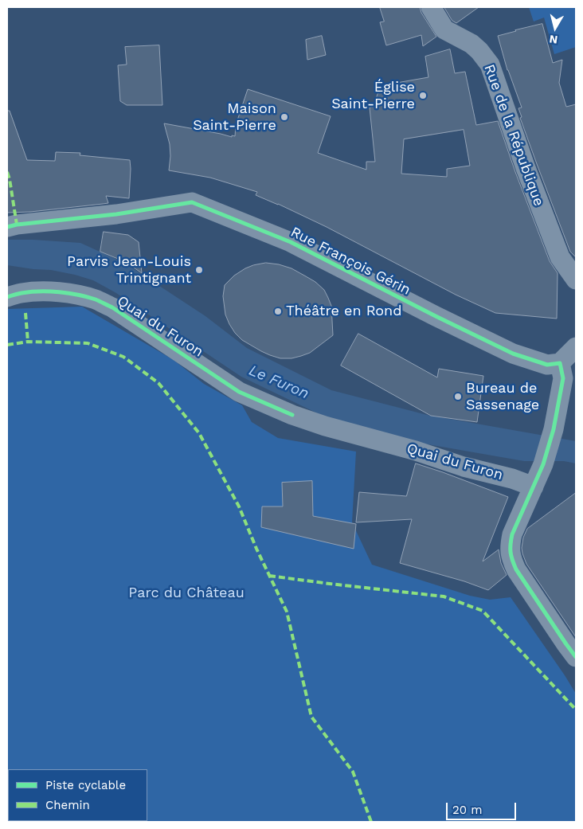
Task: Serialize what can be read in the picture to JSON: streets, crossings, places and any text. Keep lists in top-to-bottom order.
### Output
{
  "streets": {
    "street": ["Rue de la République", "Rue François Gérin", "Quai du Furon"]
  },
  "water": ["Le Furon"],
  "parks": ["Parc du Château"],
  "places": [
    "Église Saint-Pierre",
    "Maison Saint-Pierre",
    "Parvis Jean-Louis Trintignant",
    "Théâtre en Rond",
    "Bureau de Sassenage"
  ],
  "legend": ["Piste cyclable", "Chemin"],
  "scale_bar": "20 m",
  "north": "bottom"
}
